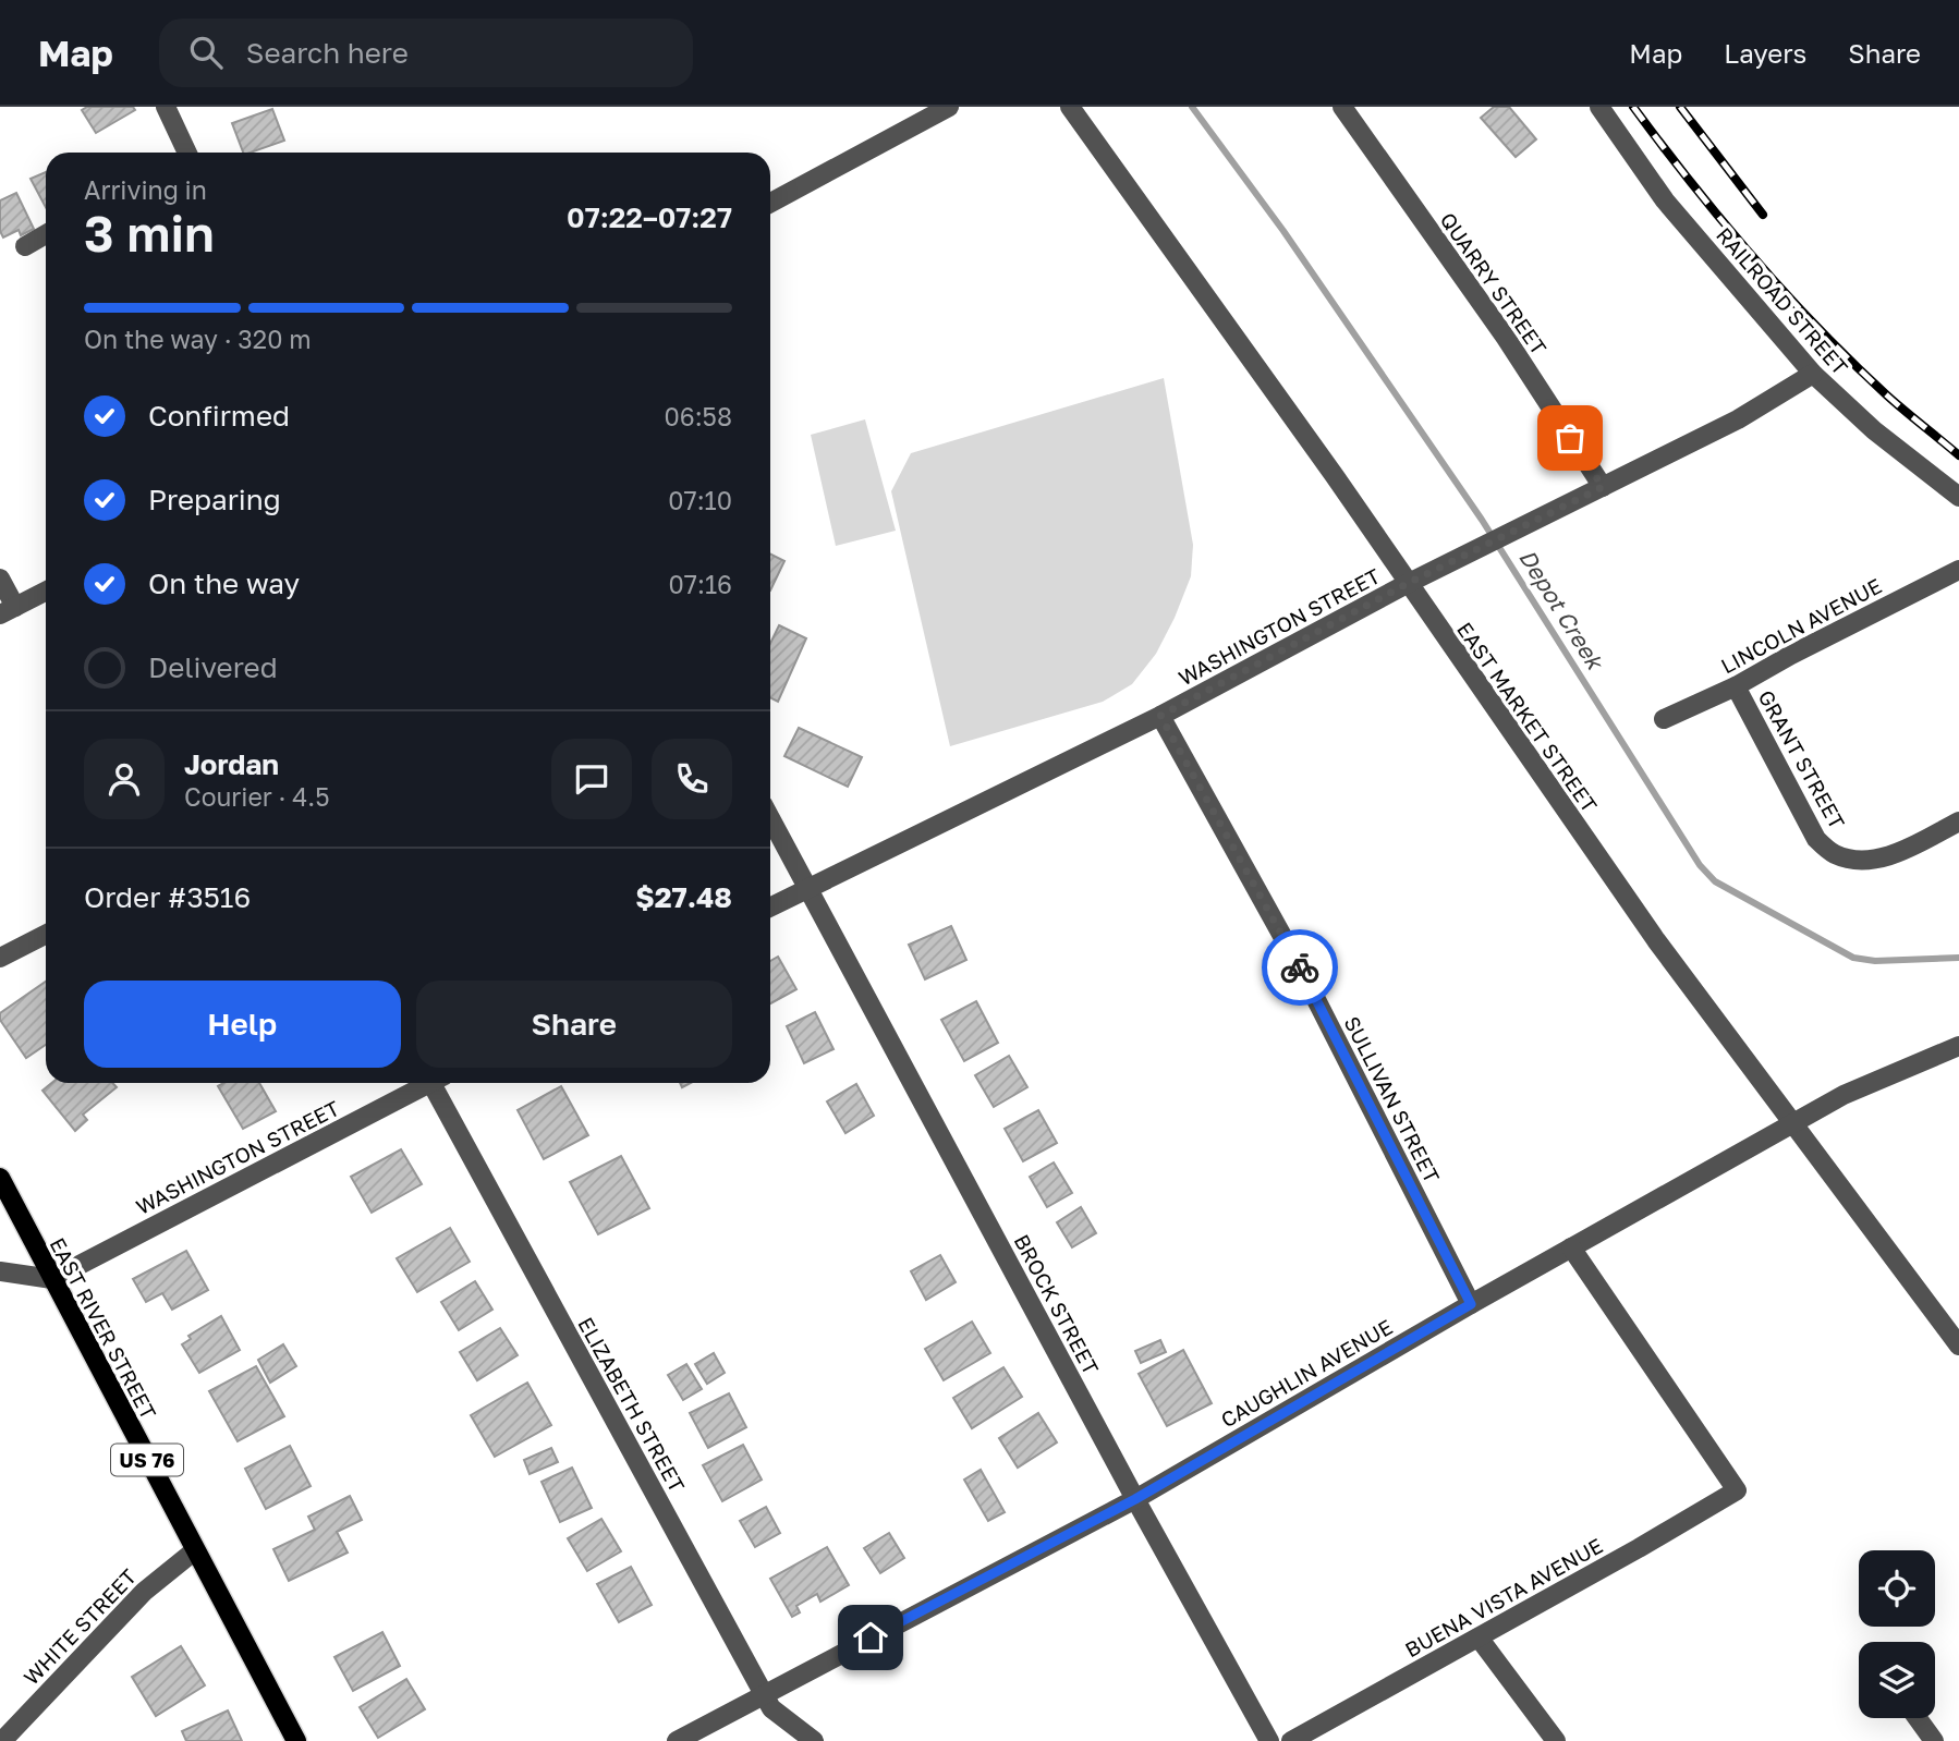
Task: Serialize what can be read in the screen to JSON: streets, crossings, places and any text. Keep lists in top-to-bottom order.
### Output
{
  "streets": {
    "main road": ["EAST RIVER STREET", "US 76"],
    "street": [
      "QUARRY STREET",
      "RAILROAD STREET",
      "LINCOLN AVENUE",
      "WASHINGTON STREET",
      "EAST MARKET STREET",
      "GRANT STREET",
      "SULLIVAN STREET",
      "BROCK STREET",
      "CAUGHLIN AVENUE",
      "ELIZABETH STREET",
      "BUENA VISTA AVENUE",
      "WHITE STREET"
    ]
  },
  "crossings": [
    ["QUARRY STREET", "WASHINGTON STREET"],
    ["RAILROAD STREET", "WASHINGTON STREET"],
    ["LINCOLN AVENUE", "GRANT STREET"],
    ["WASHINGTON STREET", "EAST MARKET STREET"],
    ["WASHINGTON STREET", "SULLIVAN STREET"],
    ["WASHINGTON STREET", "BROCK STREET"],
    ["WASHINGTON STREET", "EAST RIVER STREET"],
    ["EAST MARKET STREET", "CAUGHLIN AVENUE"],
    ["SULLIVAN STREET", "CAUGHLIN AVENUE"],
    ["BROCK STREET", "CAUGHLIN AVENUE"],
    ["EAST RIVER STREET", "WHITE STREET"],
    ["CAUGHLIN AVENUE", "ELIZABETH STREET"],
    ["CAUGHLIN AVENUE", "BUENA VISTA AVENUE"]
  ],
  "water": ["Depot Creek"],
  "page": {
    "header": "Map",
    "search": "Search here",
    "nav": ["Map", "Layers", "Share"],
    "heading": ["3 min", "Arriving in", "07:22–07:27"],
    "panel": [
      "Jordan",
      "Courier · 4.5",
      "Order #3516",
      "$27.48"
    ],
    "bar": "On the way · 320 m",
    "list": [
      ["Confirmed", "06:58"],
      ["Preparing", "07:10"],
      ["On the way", "07:16"],
      "Delivered"
    ],
    "buttons": ["Help", "Share"]
  }
}
